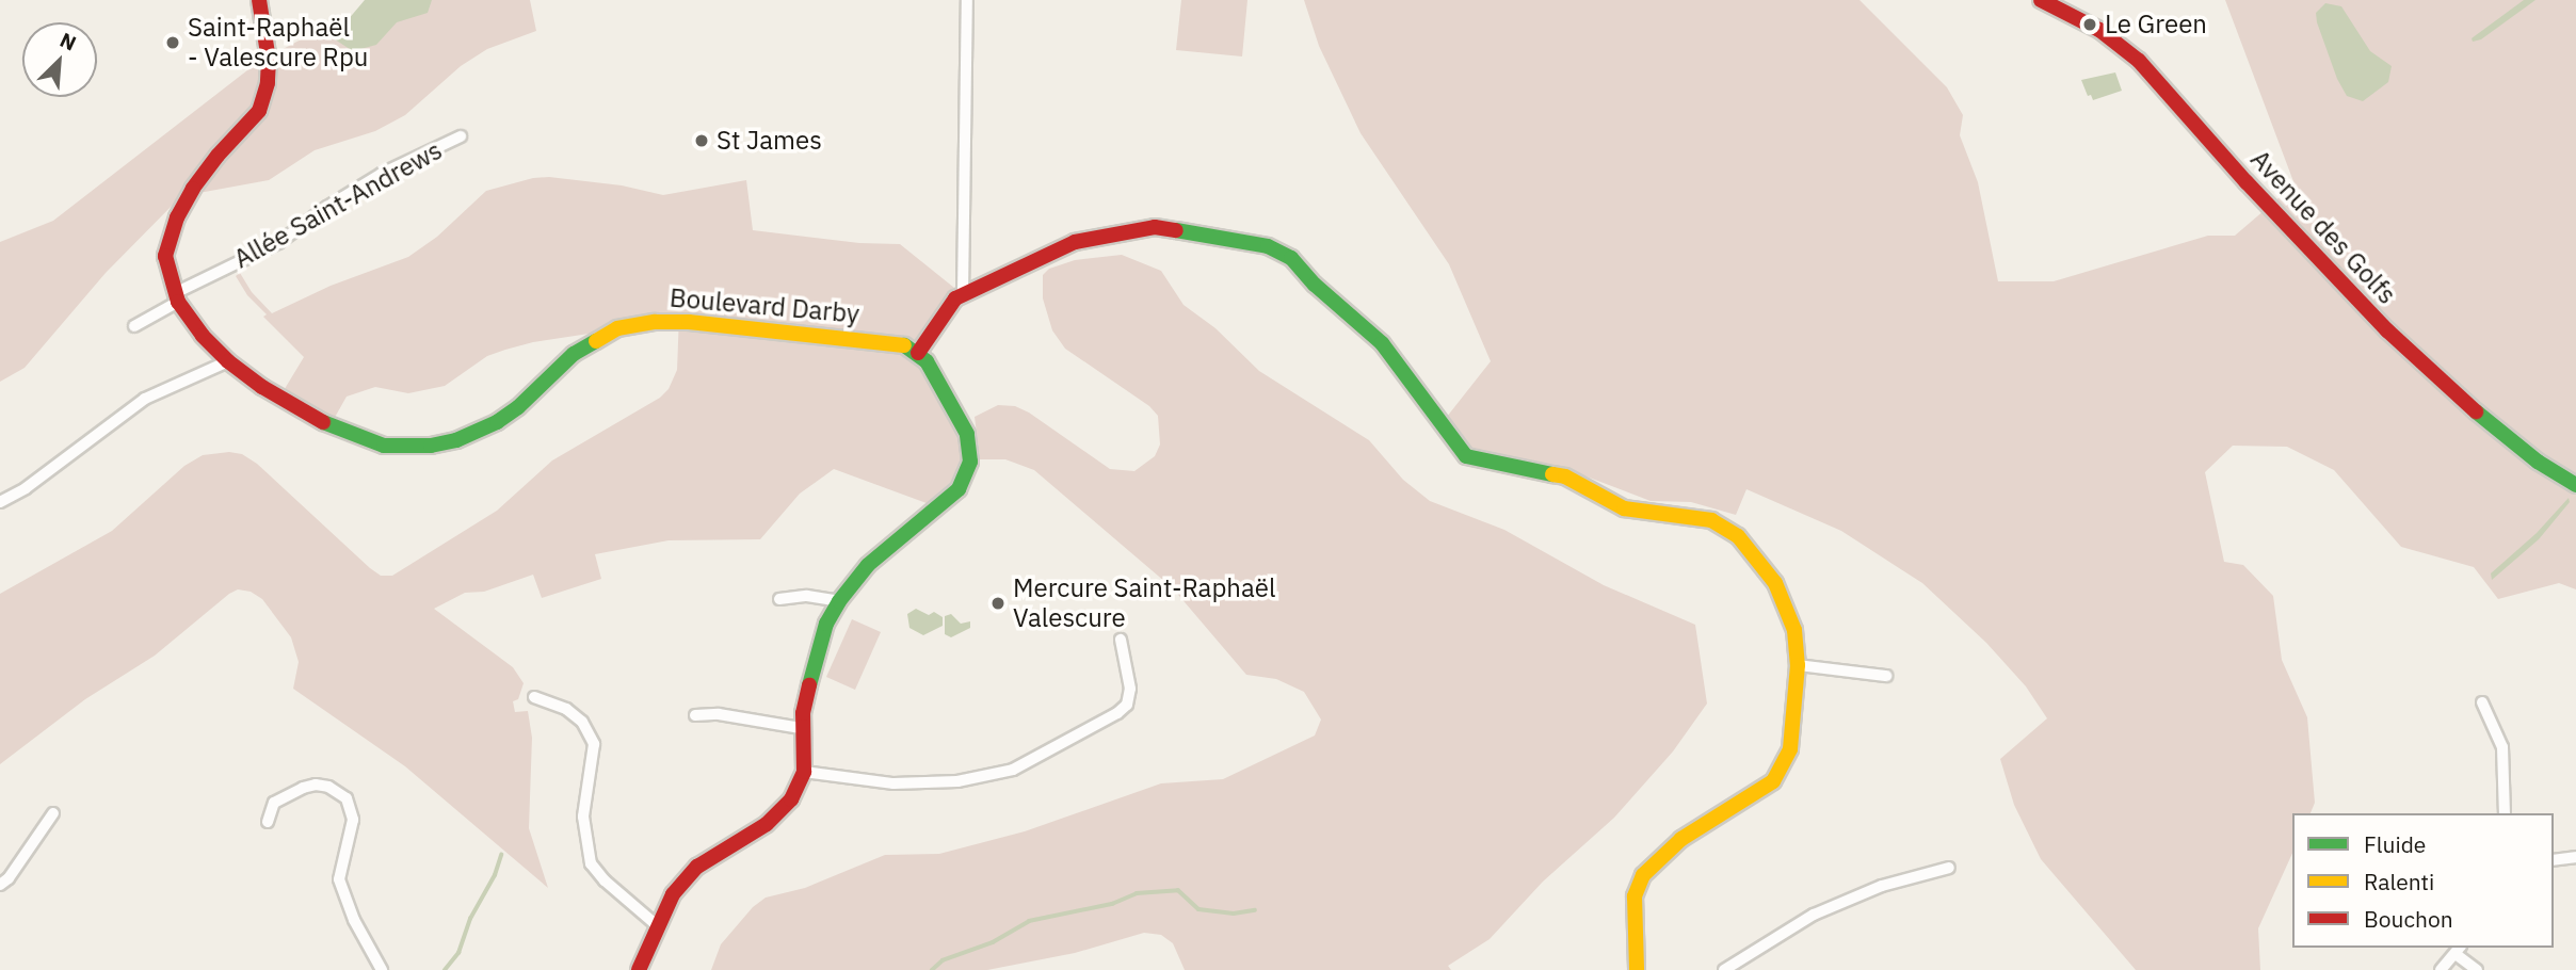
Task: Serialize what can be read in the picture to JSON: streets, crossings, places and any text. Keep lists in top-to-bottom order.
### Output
{
  "streets": {
    "street": ["Allée Saint-Andrews", "Avenue des Golfs", "Boulevard Darby"]
  },
  "crossings": [
    ["Allée Saint-Andrews", "Boulevard Darby"]
  ],
  "places": [
    "Le Green",
    "Saint-Raphaël - Valescure Rpu",
    "St James",
    "Mercure Saint-Raphaël Valescure"
  ],
  "legend": ["Fluide", "Ralenti", "Bouchon"],
  "north": "top right"
}
